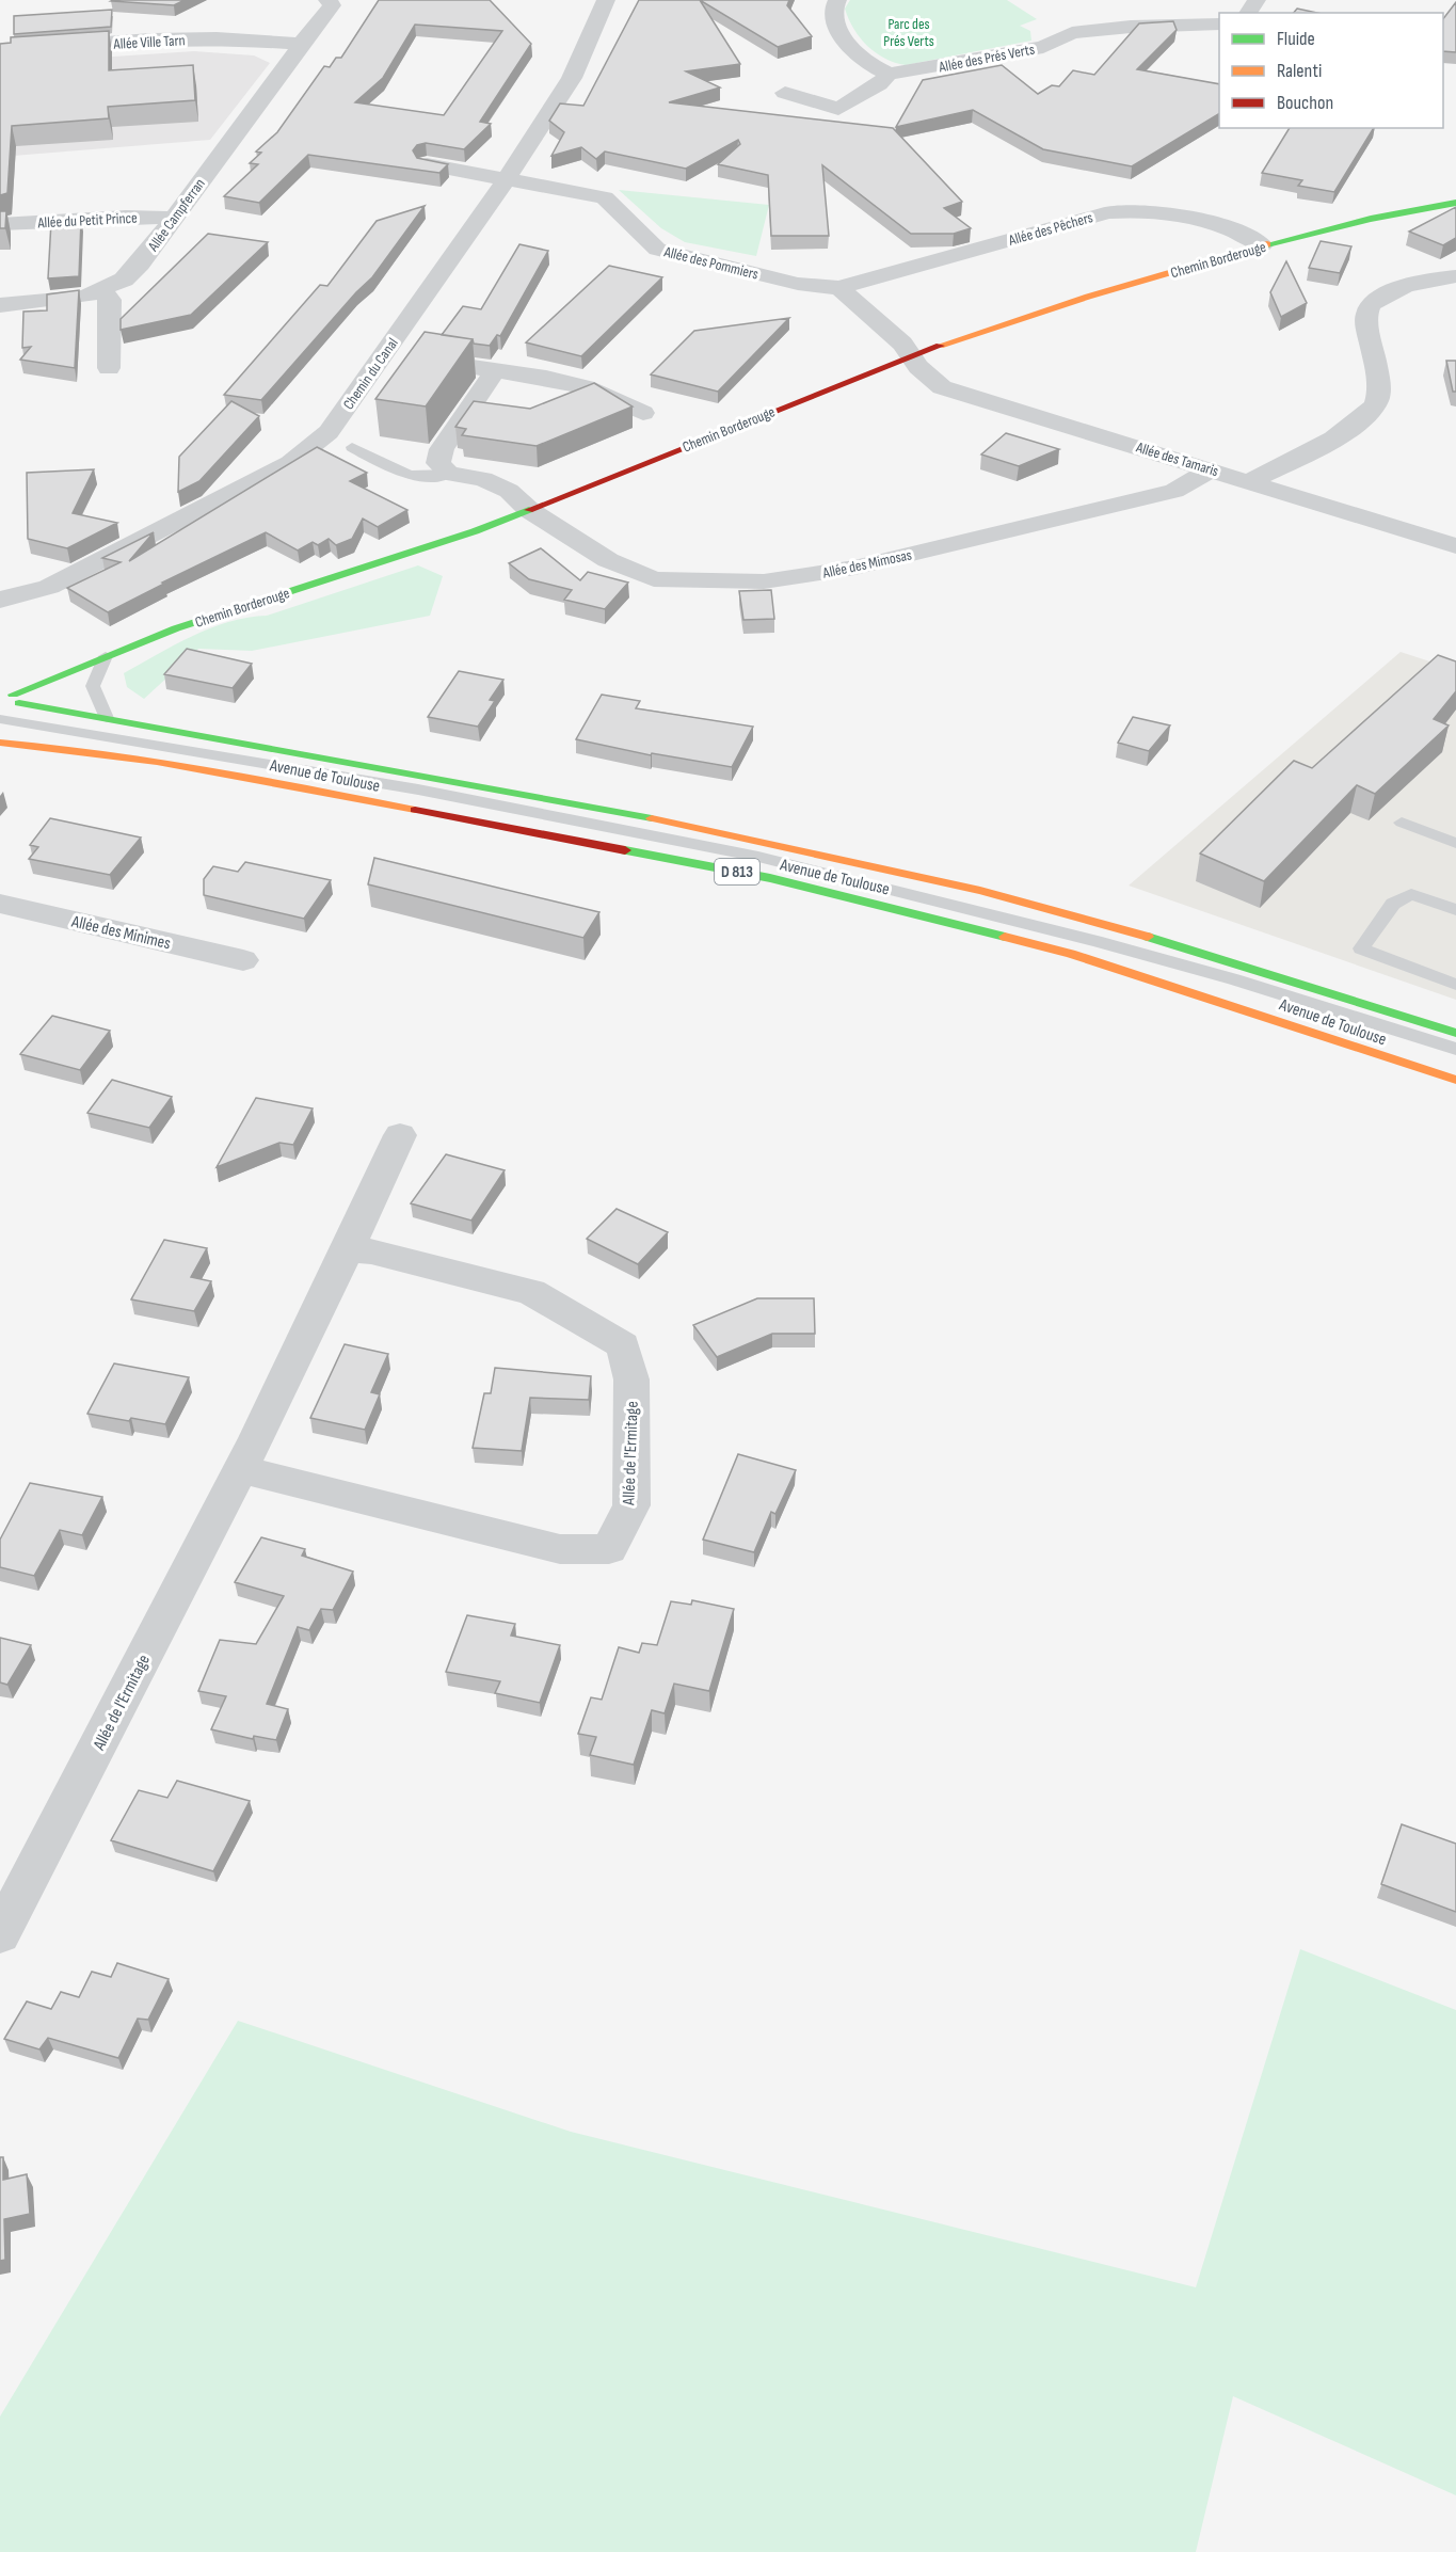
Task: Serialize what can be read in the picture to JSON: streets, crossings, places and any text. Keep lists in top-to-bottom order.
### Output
{
  "streets": {
    "main road": ["Chemin Borderouge", "Avenue de Toulouse", "D 813"],
    "street": [
      "Allée Ville Tarn",
      "Allée des Prés Verts",
      "Allée Campferran",
      "Allée du Petit Prince",
      "Allée des Pêchers",
      "Allée des Pommiers",
      "Chemin du Canal",
      "Allée des Tamaris",
      "Allée des Mimosas",
      "Allée des Minimes",
      "Allée de l'Ermitage"
    ]
  },
  "crossings": [
    ["Allée Ville Tarn", "Allée Campferran"],
    ["Allée Campferran", "Allée du Petit Prince"],
    ["Allée des Pêchers", "Chemin Borderouge"],
    ["Allée des Pêchers", "Allée des Pommiers"],
    ["Chemin Borderouge", "Allée des Tamaris"],
    ["Chemin Borderouge", "Allée des Mimosas"],
    ["Chemin Borderouge", "Avenue de Toulouse"],
    ["Allée des Pommiers", "Chemin du Canal"],
    ["Allée des Tamaris", "Allée des Mimosas"]
  ],
  "parks": ["Parc des Prés Verts"],
  "legend": ["Fluide", "Ralenti", "Bouchon"]
}
